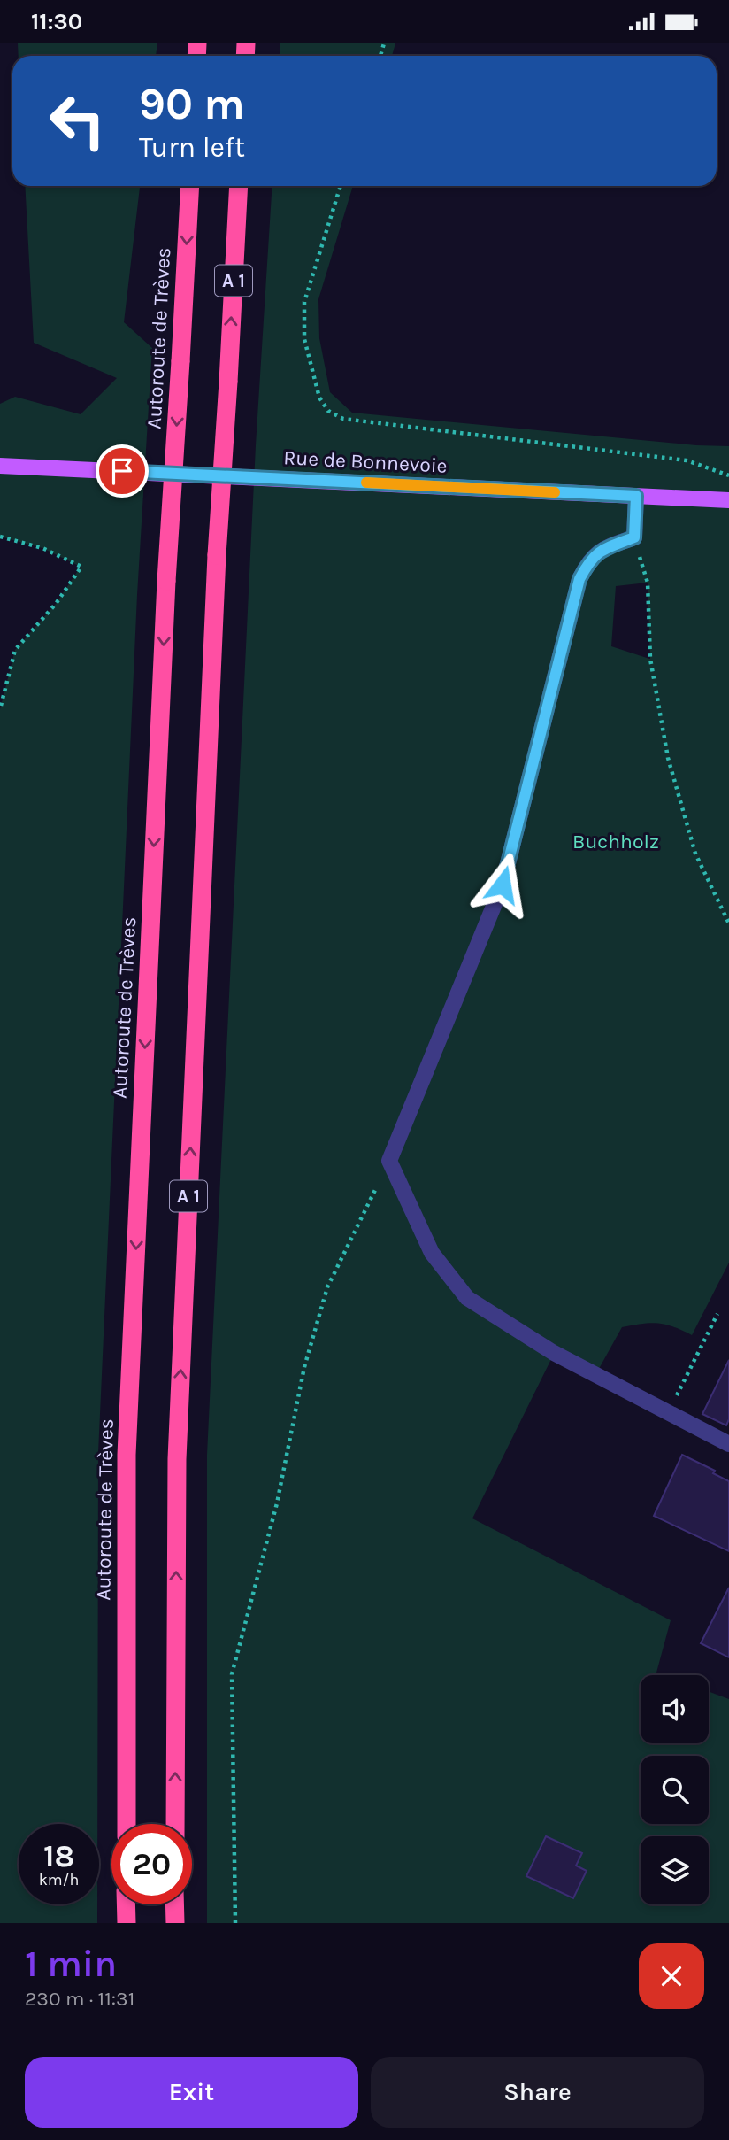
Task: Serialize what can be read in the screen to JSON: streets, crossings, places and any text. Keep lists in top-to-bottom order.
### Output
{
  "streets": {
    "highway": ["A 1", "Autoroute de Trèves"],
    "main road": ["Rue de Bonnevoie"]
  },
  "parks": ["Buchholz"],
  "page": {
    "status": "11:30",
    "turn": ["90 m", "Turn left"],
    "speed": "18 km/h",
    "limit": "20",
    "heading": ["1 min", "230 m · 11:31"],
    "buttons": ["Exit", "Share"]
  }
}
